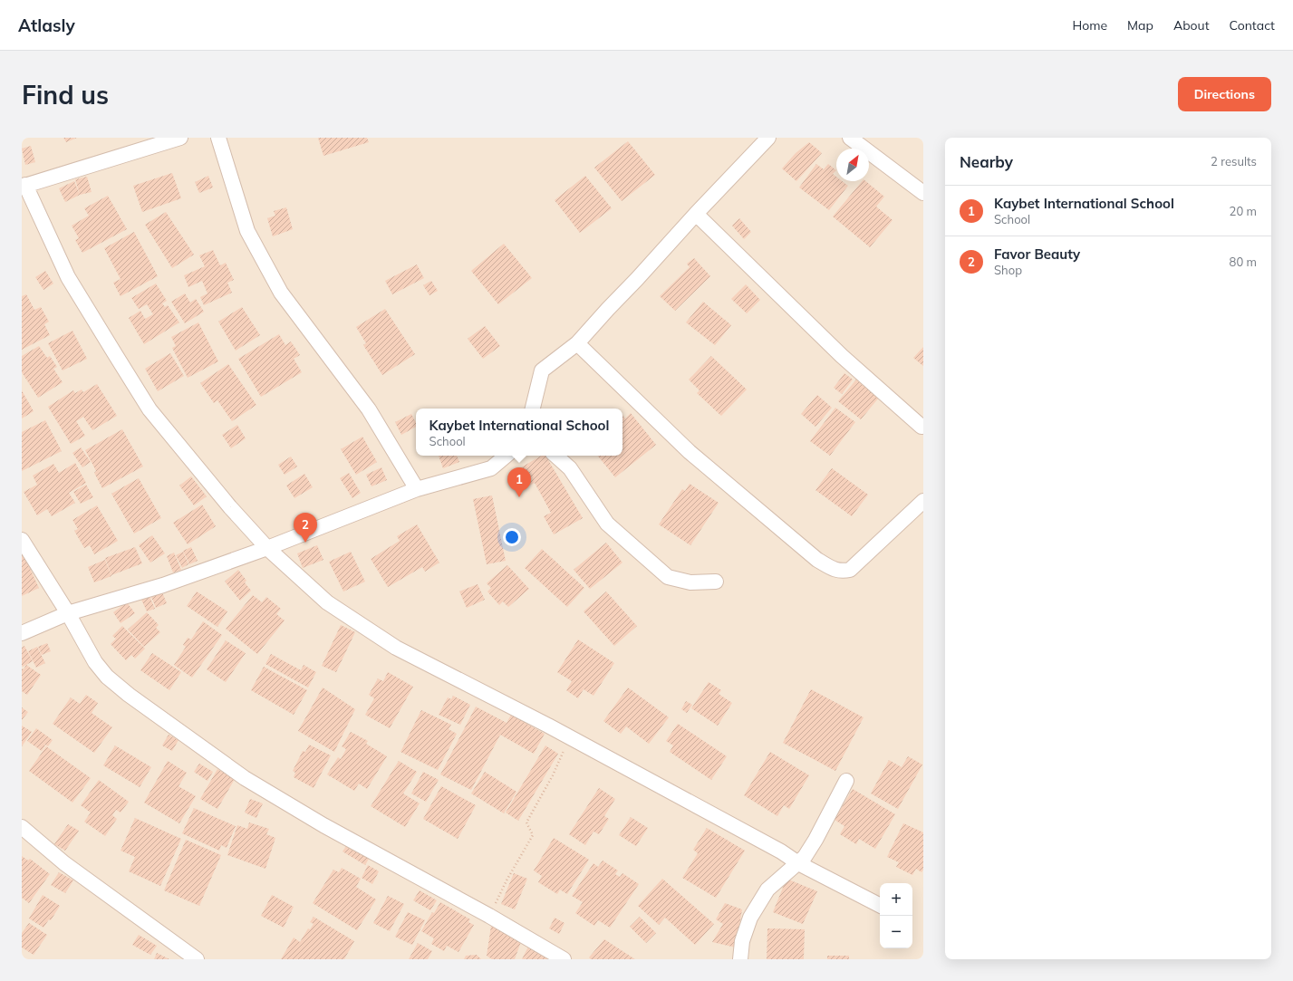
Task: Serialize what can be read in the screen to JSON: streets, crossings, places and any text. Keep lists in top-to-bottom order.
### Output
{
  "north": "top right",
  "page": {
    "header": "Atlasly",
    "nav": [
      "Home",
      "Map",
      "About",
      "Contact"
    ],
    "buttons": "Directions",
    "title": "Find us",
    "heading": ["Nearby", "2 results"],
    "list": [
      {
        "mark": "1",
        "name": "Kaybet International School",
        "note": "School",
        "value": "20 m"
      },
      {
        "mark": "2",
        "name": "Favor Beauty",
        "note": "Shop",
        "value": "80 m"
      }
    ],
    "popup": ["Kaybet International School", "School"],
    "pins": ["1", "2"],
    "map_buttons": ["+", "−"]
  }
}
